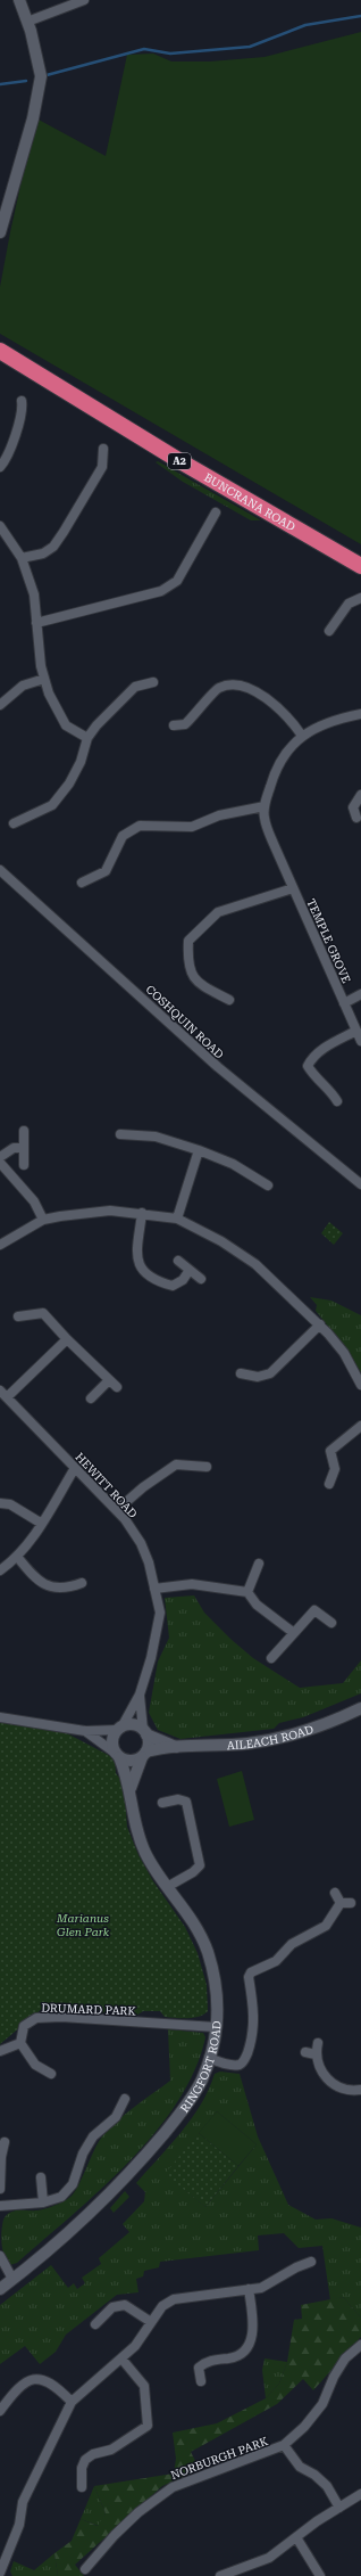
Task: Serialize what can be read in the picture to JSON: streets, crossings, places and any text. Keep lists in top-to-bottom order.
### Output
{
  "streets": {
    "highway": ["A2", "BUNCRANA ROAD"],
    "street": [
      "TEMPLE GROVE",
      "COSHQUIN ROAD",
      "HEWITT ROAD",
      "AILEACH ROAD",
      "DRUMARD PARK",
      "RINGFORT ROAD",
      "NORBURGH PARK"
    ]
  },
  "crossings": [
    ["HEWITT ROAD", "AILEACH ROAD"],
    ["HEWITT ROAD", "RINGFORT ROAD"],
    ["AILEACH ROAD", "RINGFORT ROAD"],
    ["DRUMARD PARK", "RINGFORT ROAD"]
  ],
  "parks": ["Marianus Glen Park"]
}
